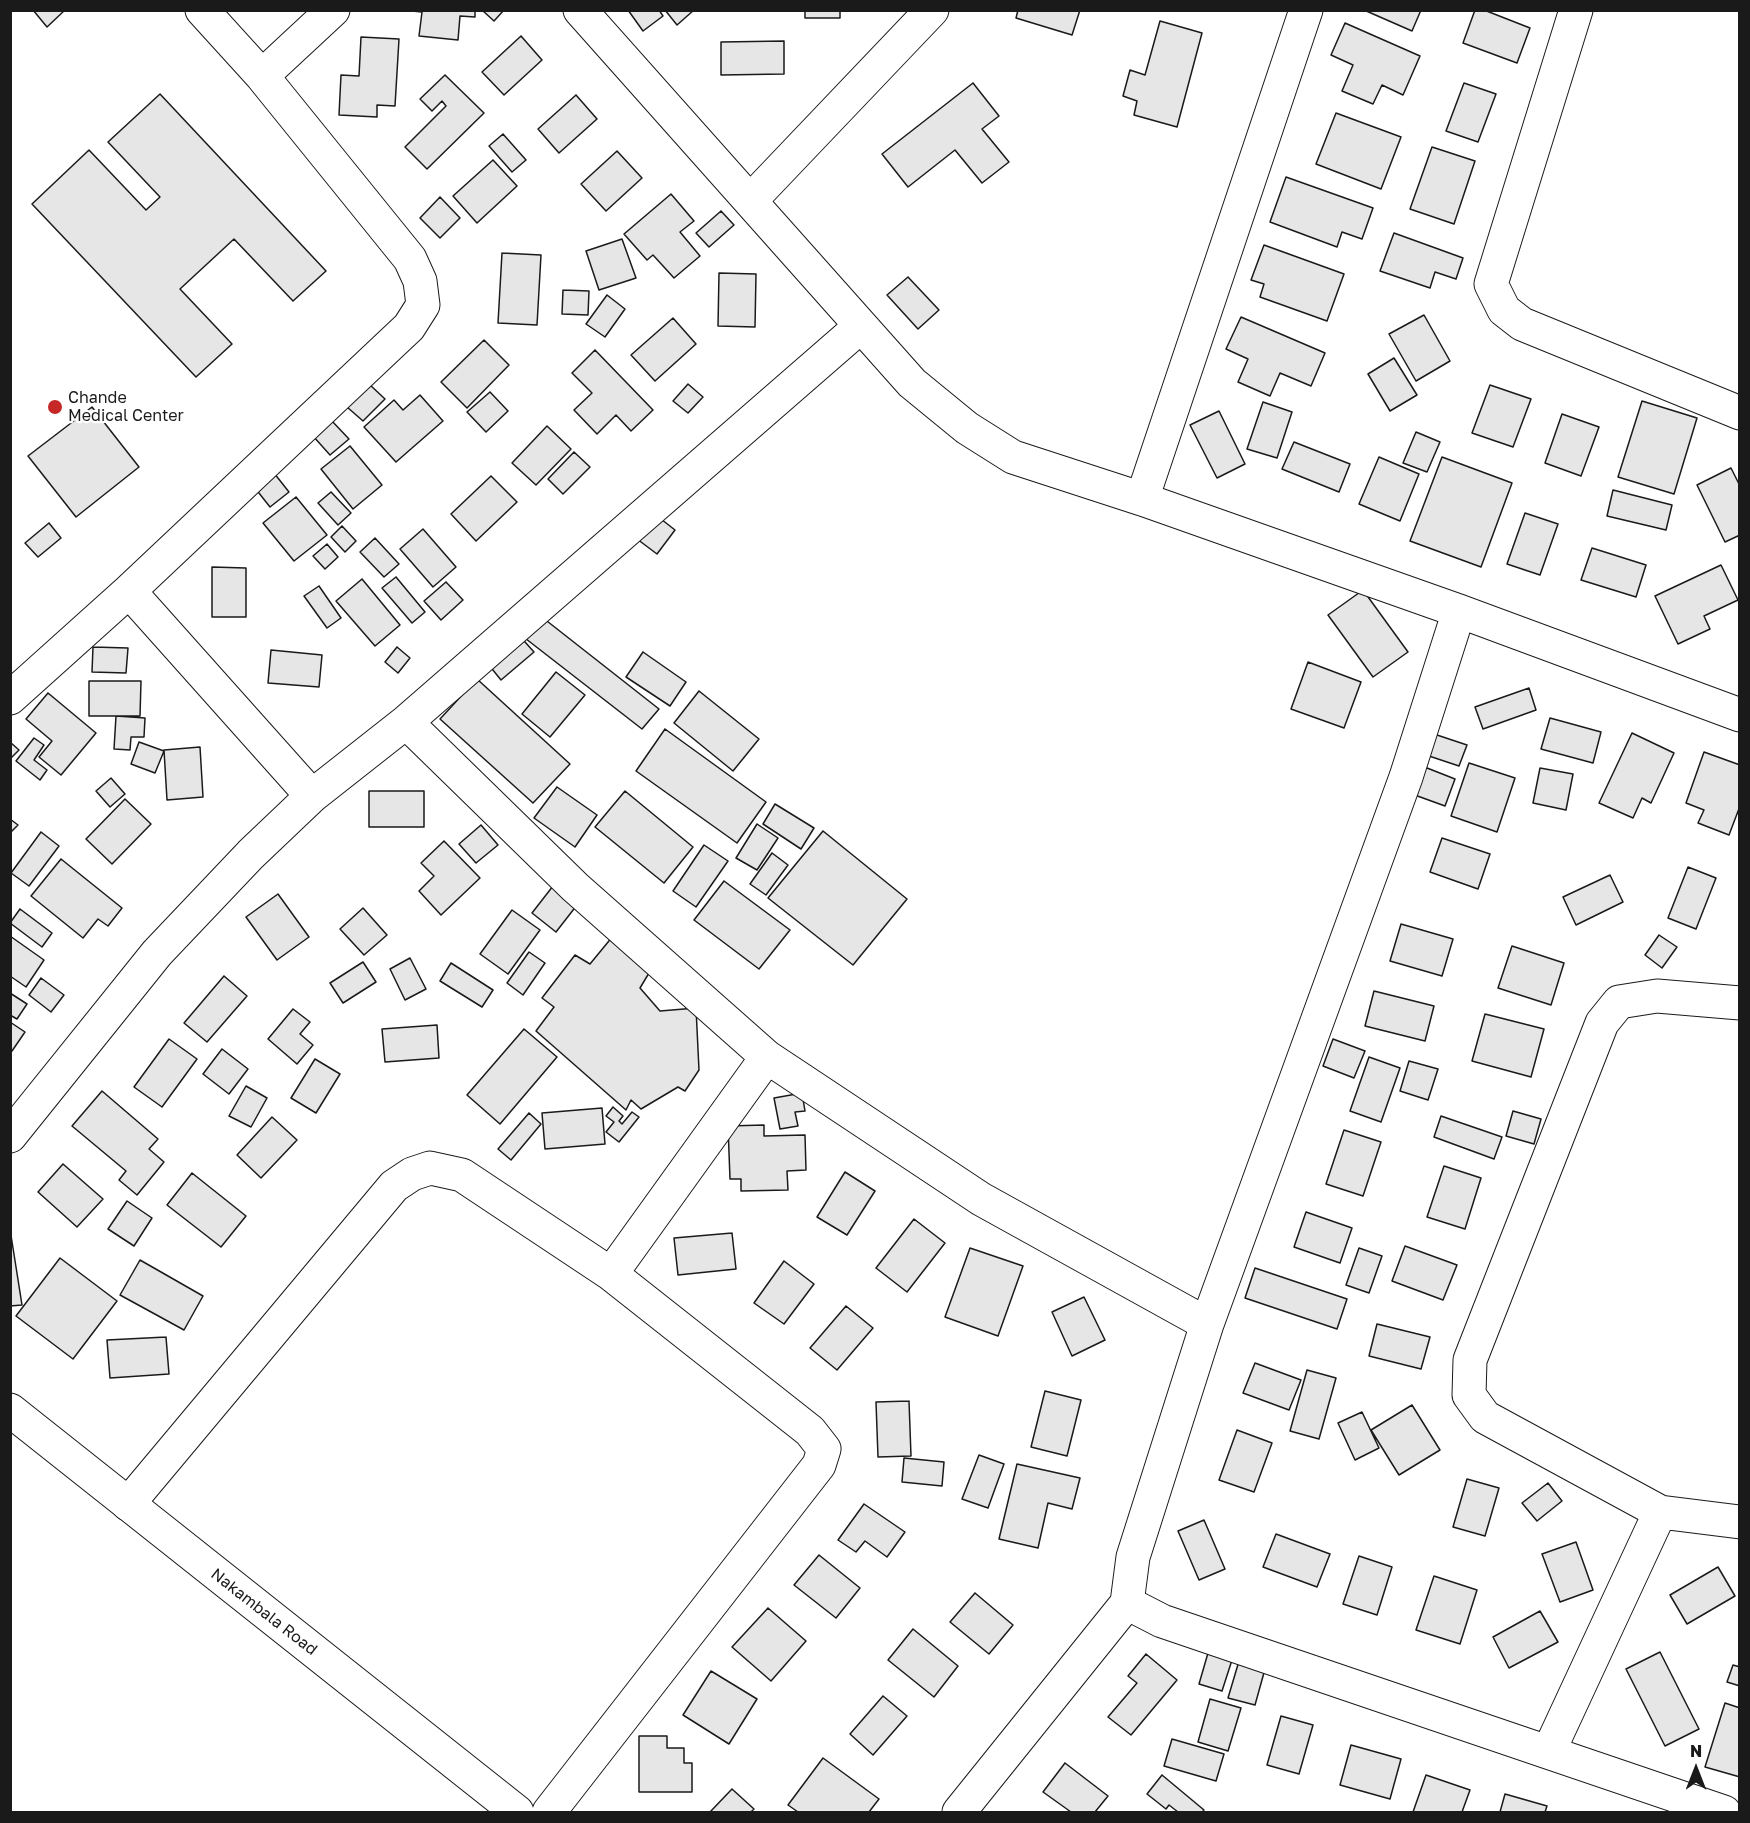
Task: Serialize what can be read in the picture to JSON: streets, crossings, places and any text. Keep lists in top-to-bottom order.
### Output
{
  "streets": {
    "street": ["Nakambala Road"]
  },
  "places": ["Chande Medical Center"],
  "north": "top"
}
